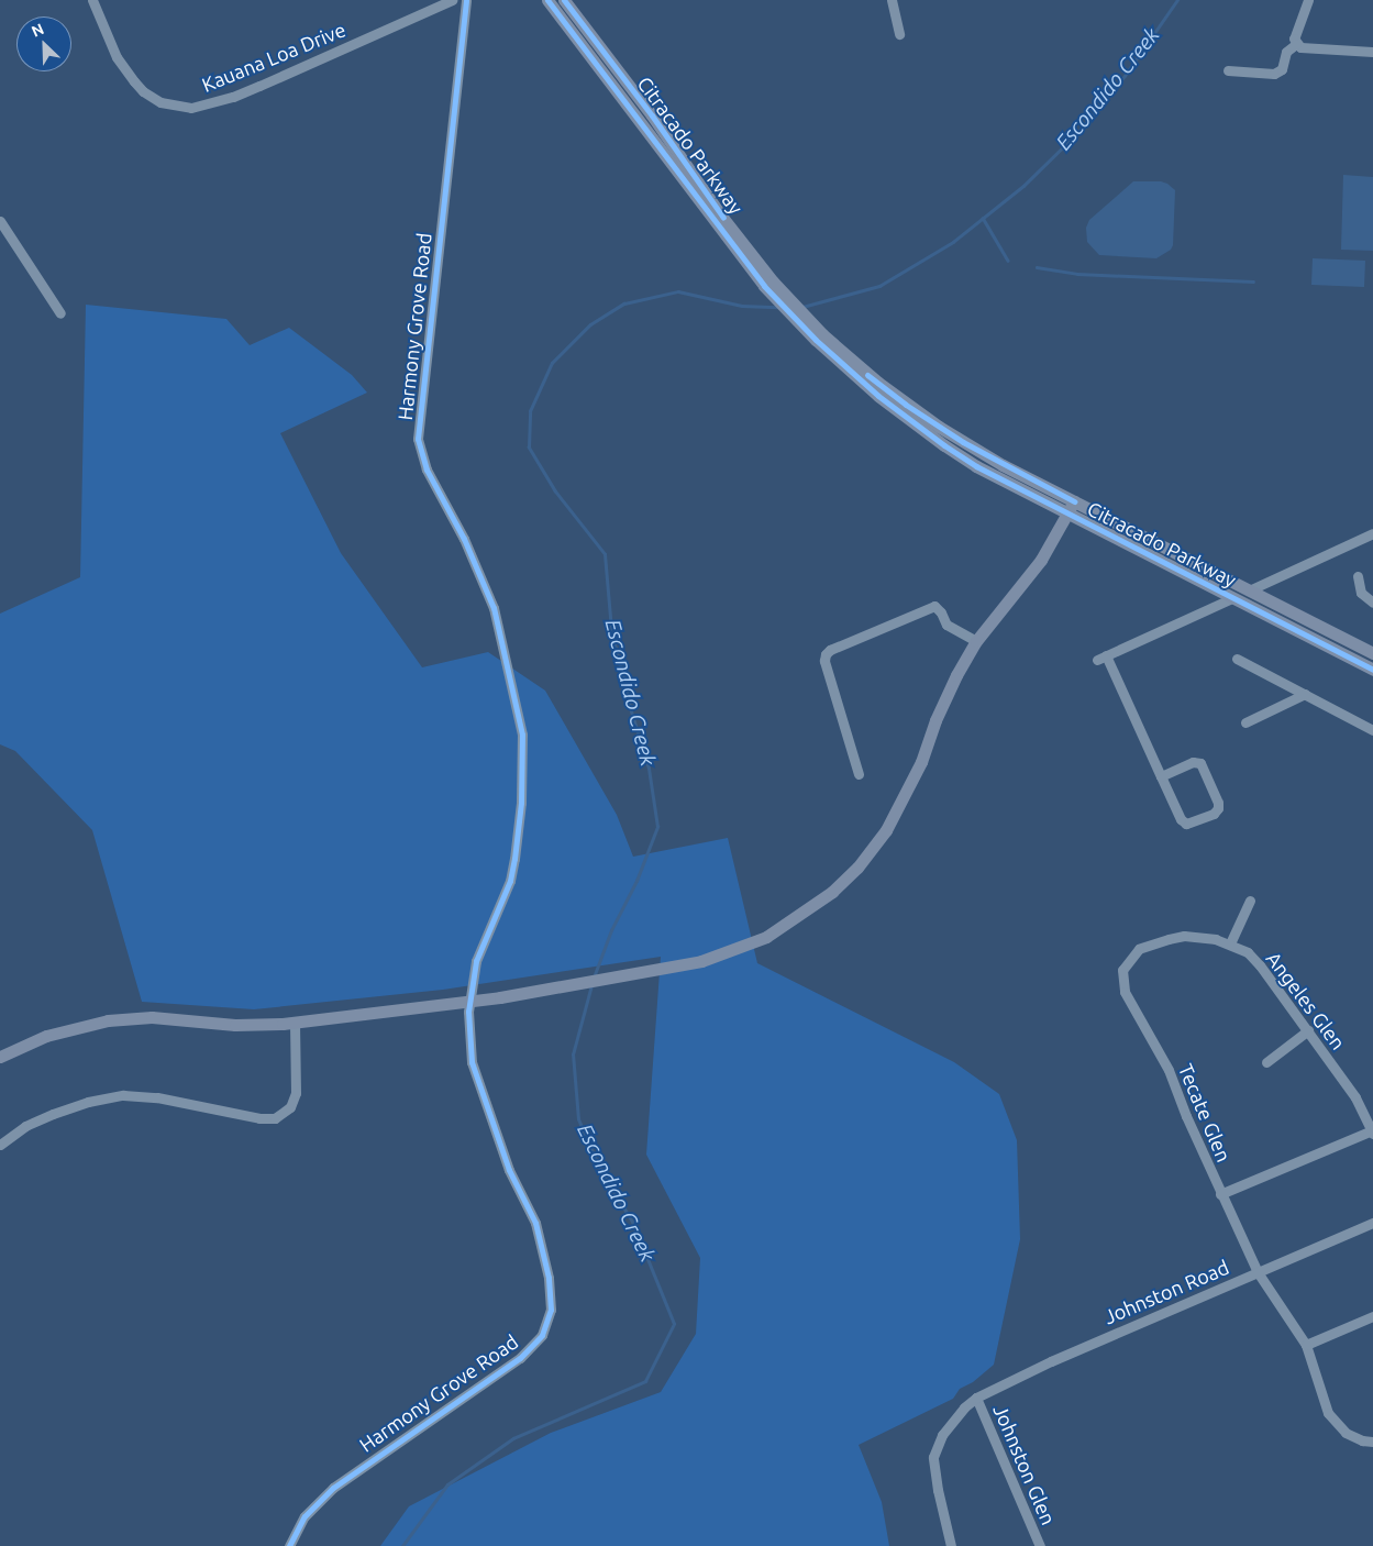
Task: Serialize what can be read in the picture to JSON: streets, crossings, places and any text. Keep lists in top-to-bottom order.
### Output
{
  "streets": {
    "main road": ["Citracado Parkway"],
    "street": [
      "Kauana Loa Drive",
      "Harmony Grove Road",
      "Angeles Glen",
      "Tecate Glen",
      "Johnston Road",
      "Johnston Glen"
    ]
  },
  "crossings": [
    ["Angeles Glen", "Tecate Glen"],
    ["Tecate Glen", "Johnston Road"],
    ["Johnston Road", "Johnston Glen"]
  ],
  "water": ["Escondido Creek"],
  "north": "top left"
}
